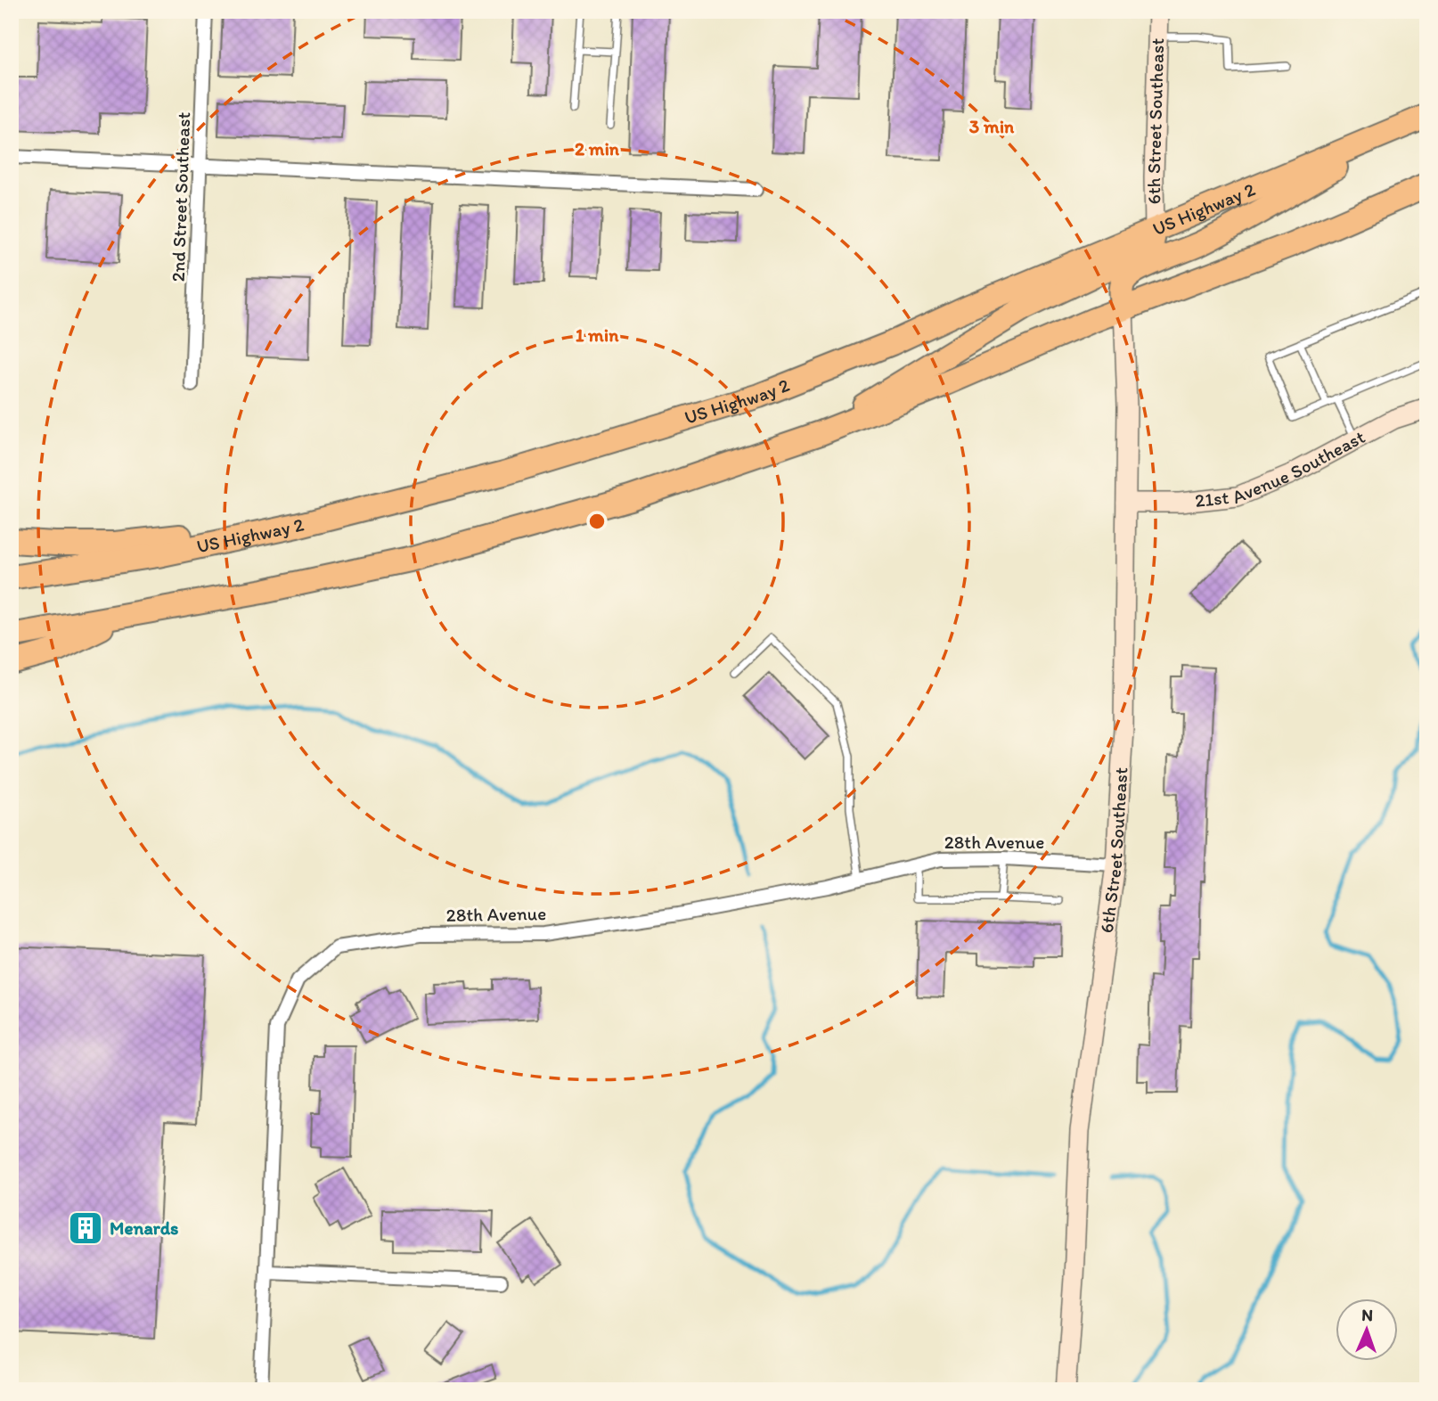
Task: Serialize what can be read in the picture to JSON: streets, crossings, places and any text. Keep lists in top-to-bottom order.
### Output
{
  "streets": {
    "highway": ["US Highway 2"],
    "street": [
      "6th Street Southeast",
      "2nd Street Southeast",
      "21st Avenue Southeast",
      "28th Avenue"
    ]
  },
  "crossings": [
    ["6th Street Southeast", "US Highway 2"],
    ["6th Street Southeast", "21st Avenue Southeast"],
    ["6th Street Southeast", "28th Avenue"]
  ],
  "places": {
    "building": ["Menards"]
  },
  "north": "top",
  "rings": ["3 min", "2 min", "1 min"]
}
